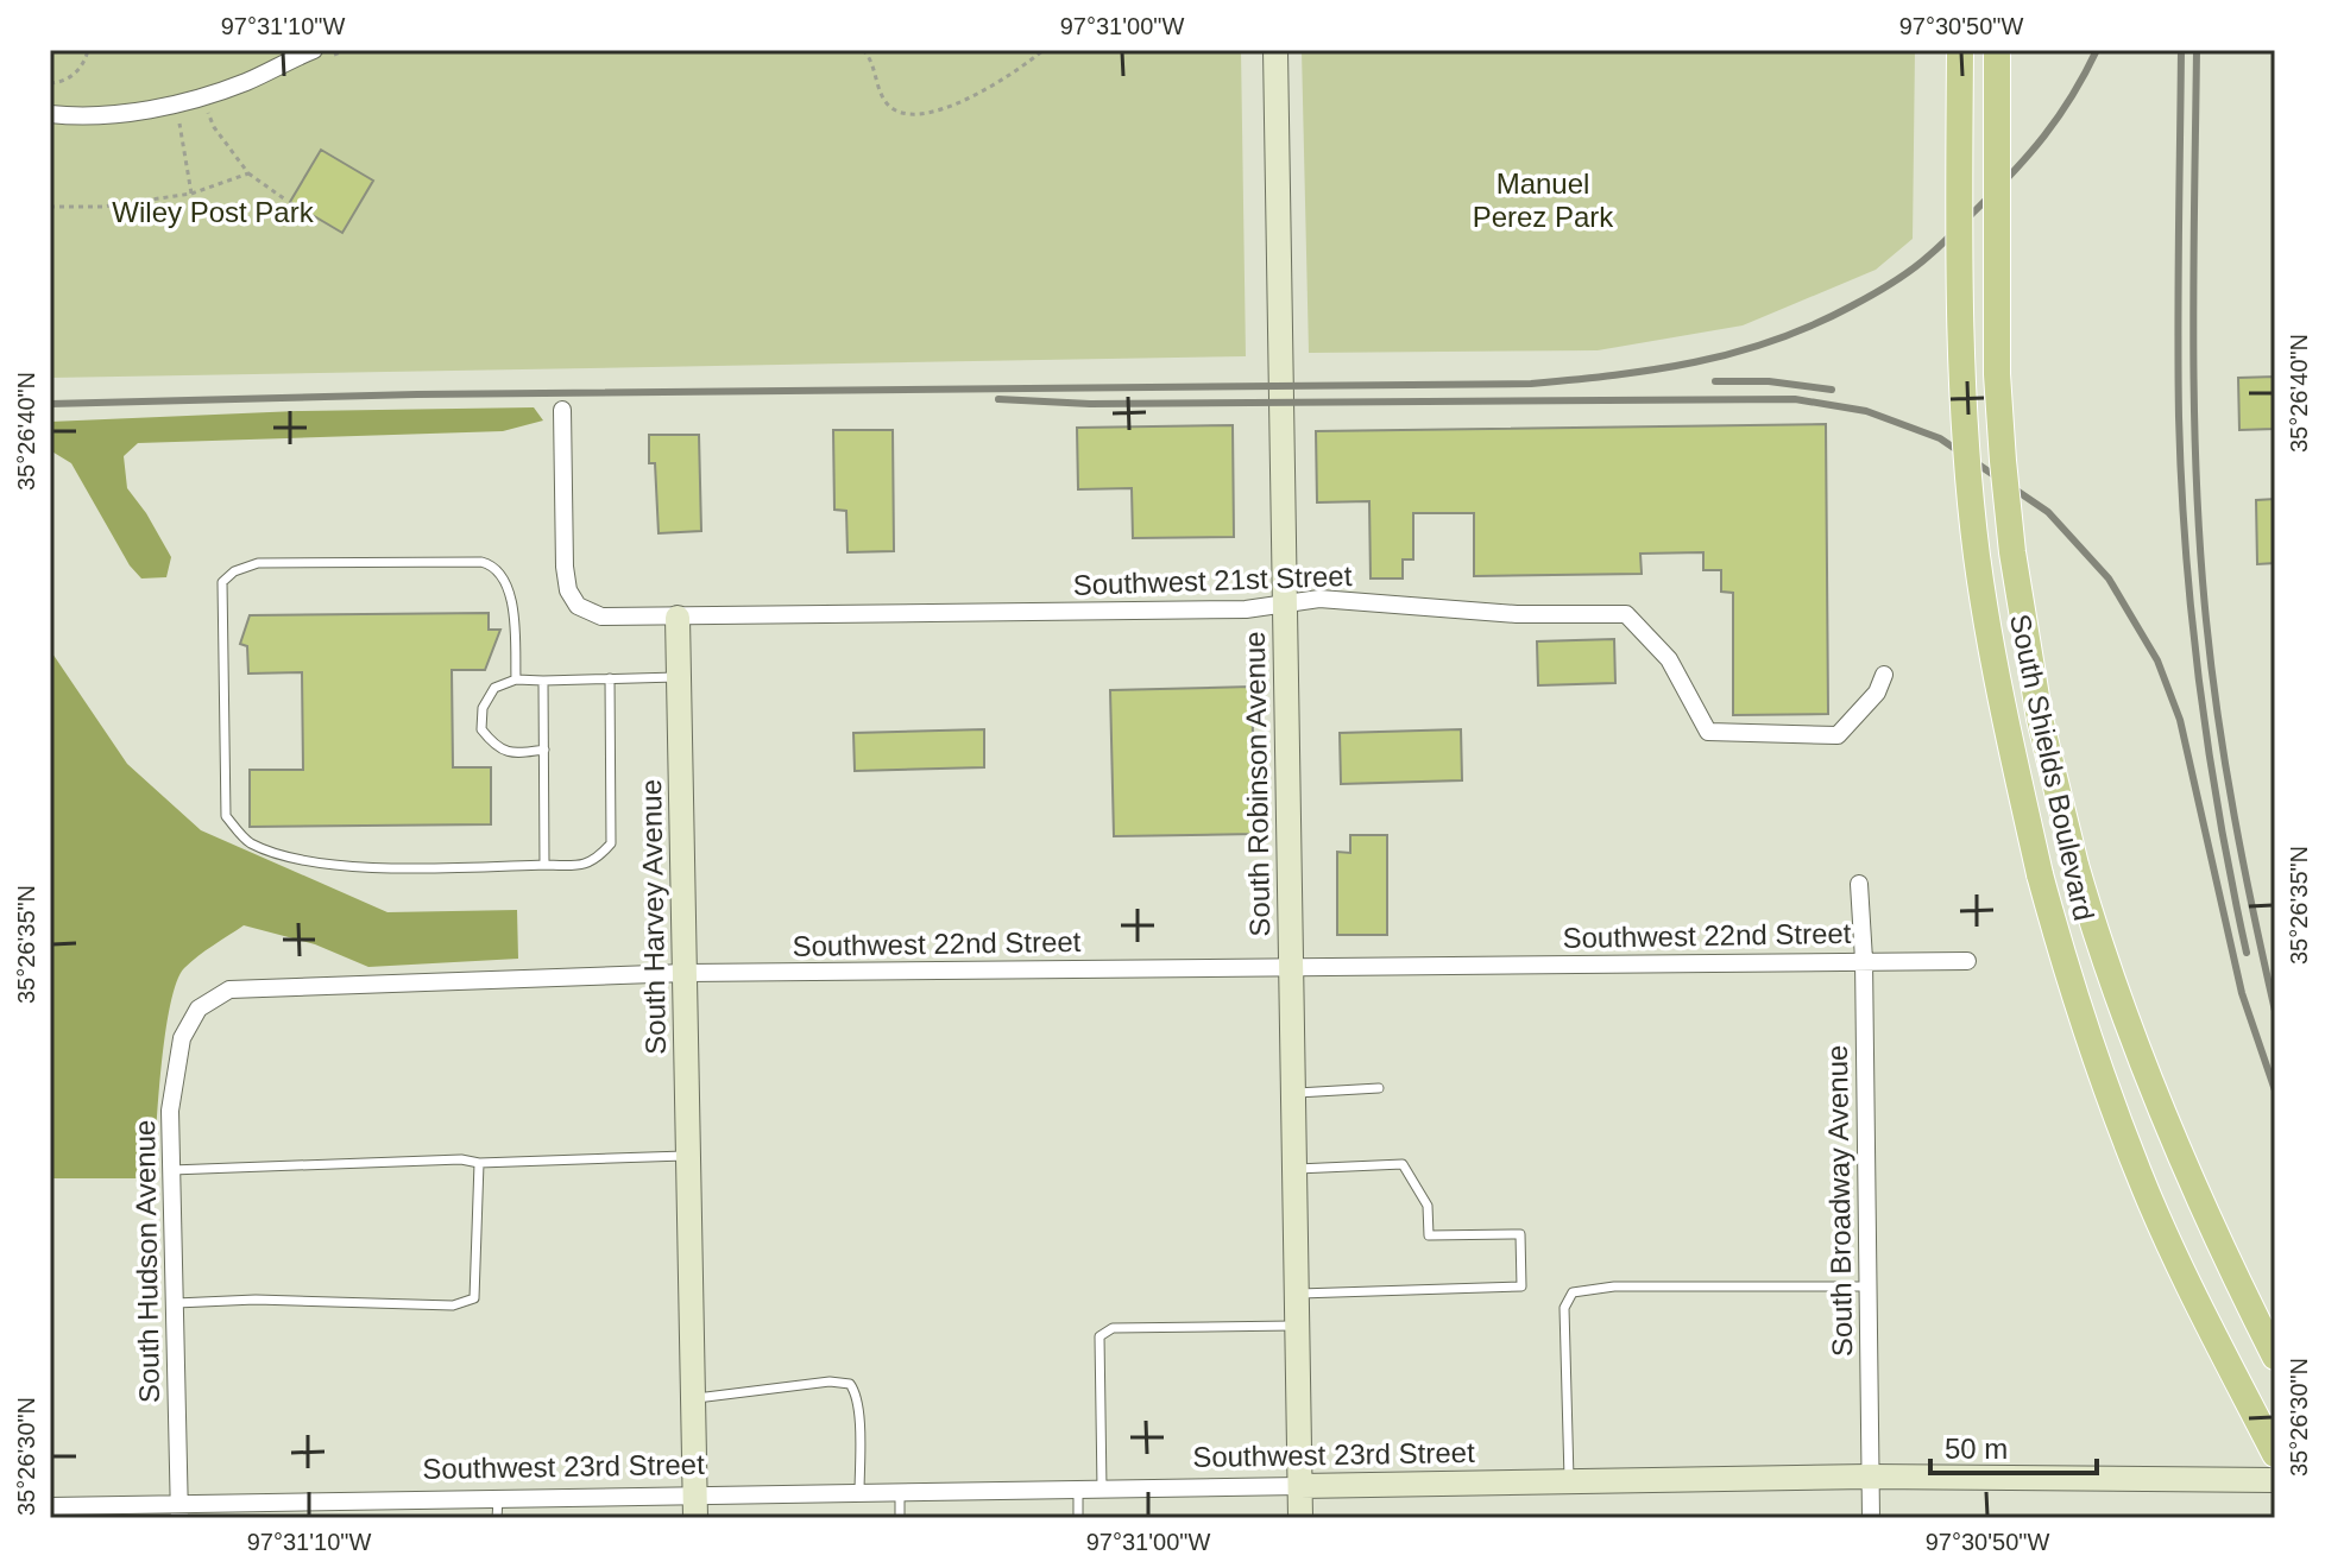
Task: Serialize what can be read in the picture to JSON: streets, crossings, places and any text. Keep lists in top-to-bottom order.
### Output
{
  "streets": {
    "main road": ["South Shields Boulevard"],
    "street": [
      "Southwest 21st Street",
      "South Robinson Avenue",
      "South Harvey Avenue",
      "Southwest 22nd Street",
      "South Broadway Avenue",
      "South Hudson Avenue",
      "Southwest 23rd Street"
    ]
  },
  "crossings": [
    ["Southwest 21st Street", "South Robinson Avenue"],
    ["Southwest 21st Street", "South Harvey Avenue"],
    ["South Robinson Avenue", "Southwest 22nd Street"],
    ["South Robinson Avenue", "Southwest 23rd Street"],
    ["South Harvey Avenue", "Southwest 22nd Street"],
    ["South Harvey Avenue", "Southwest 23rd Street"],
    ["Southwest 22nd Street", "South Broadway Avenue"],
    ["Southwest 22nd Street", "South Hudson Avenue"],
    ["South Broadway Avenue", "Southwest 23rd Street"],
    ["South Hudson Avenue", "Southwest 23rd Street"]
  ],
  "parks": ["Manuel Perez Park", "Wiley Post Park"],
  "scale_bar": "50 m",
  "coordinates": [
    "97°31'10\"W",
    "97°31'00\"W",
    "97°30'50\"W",
    "35°26'40\"N",
    "35°26'35\"N",
    "35°26'30\"N"
  ]
}
